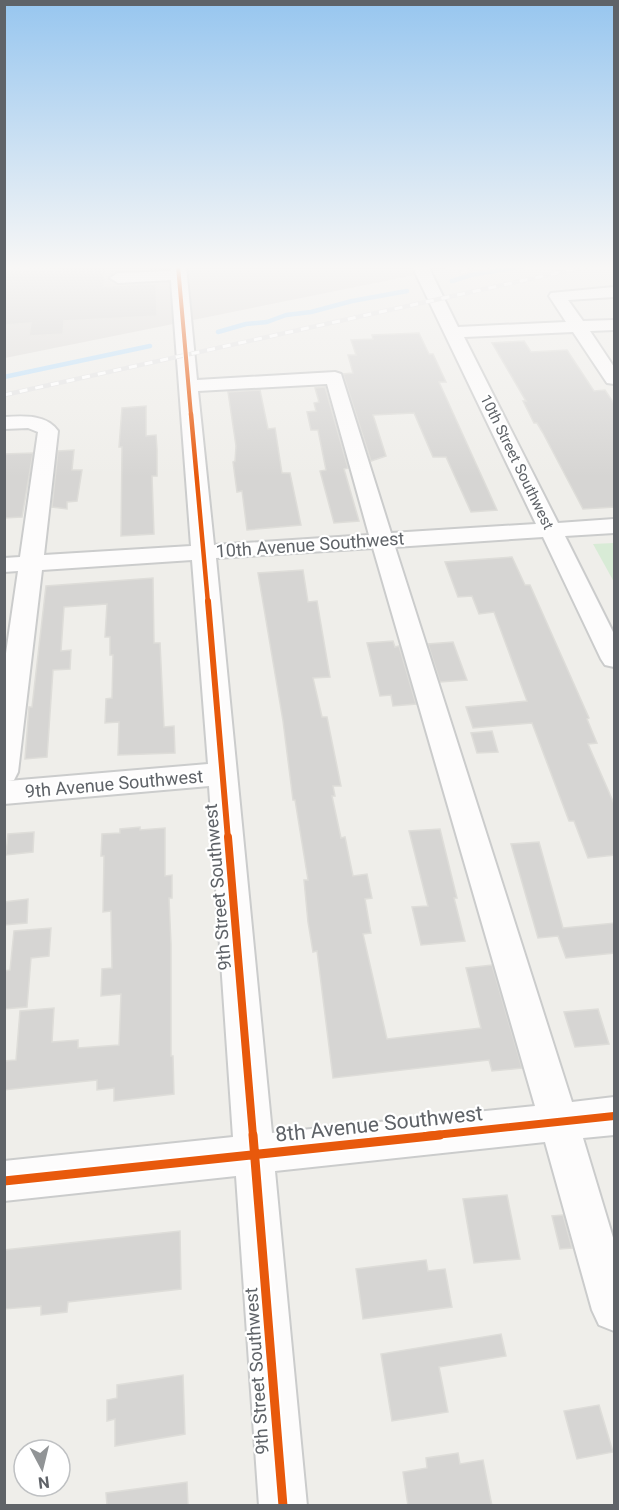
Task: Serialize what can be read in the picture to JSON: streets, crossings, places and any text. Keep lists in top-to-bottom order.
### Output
{
  "streets": {
    "street": [
      "10th Street Southwest",
      "10th Avenue Southwest",
      "9th Avenue Southwest",
      "9th Street Southwest",
      "8th Avenue Southwest"
    ]
  },
  "crossings": [
    ["10th Street Southwest", "10th Avenue Southwest"],
    ["10th Avenue Southwest", "9th Street Southwest"],
    ["9th Avenue Southwest", "9th Street Southwest"],
    ["9th Street Southwest", "8th Avenue Southwest"]
  ],
  "north": "bottom"
}
